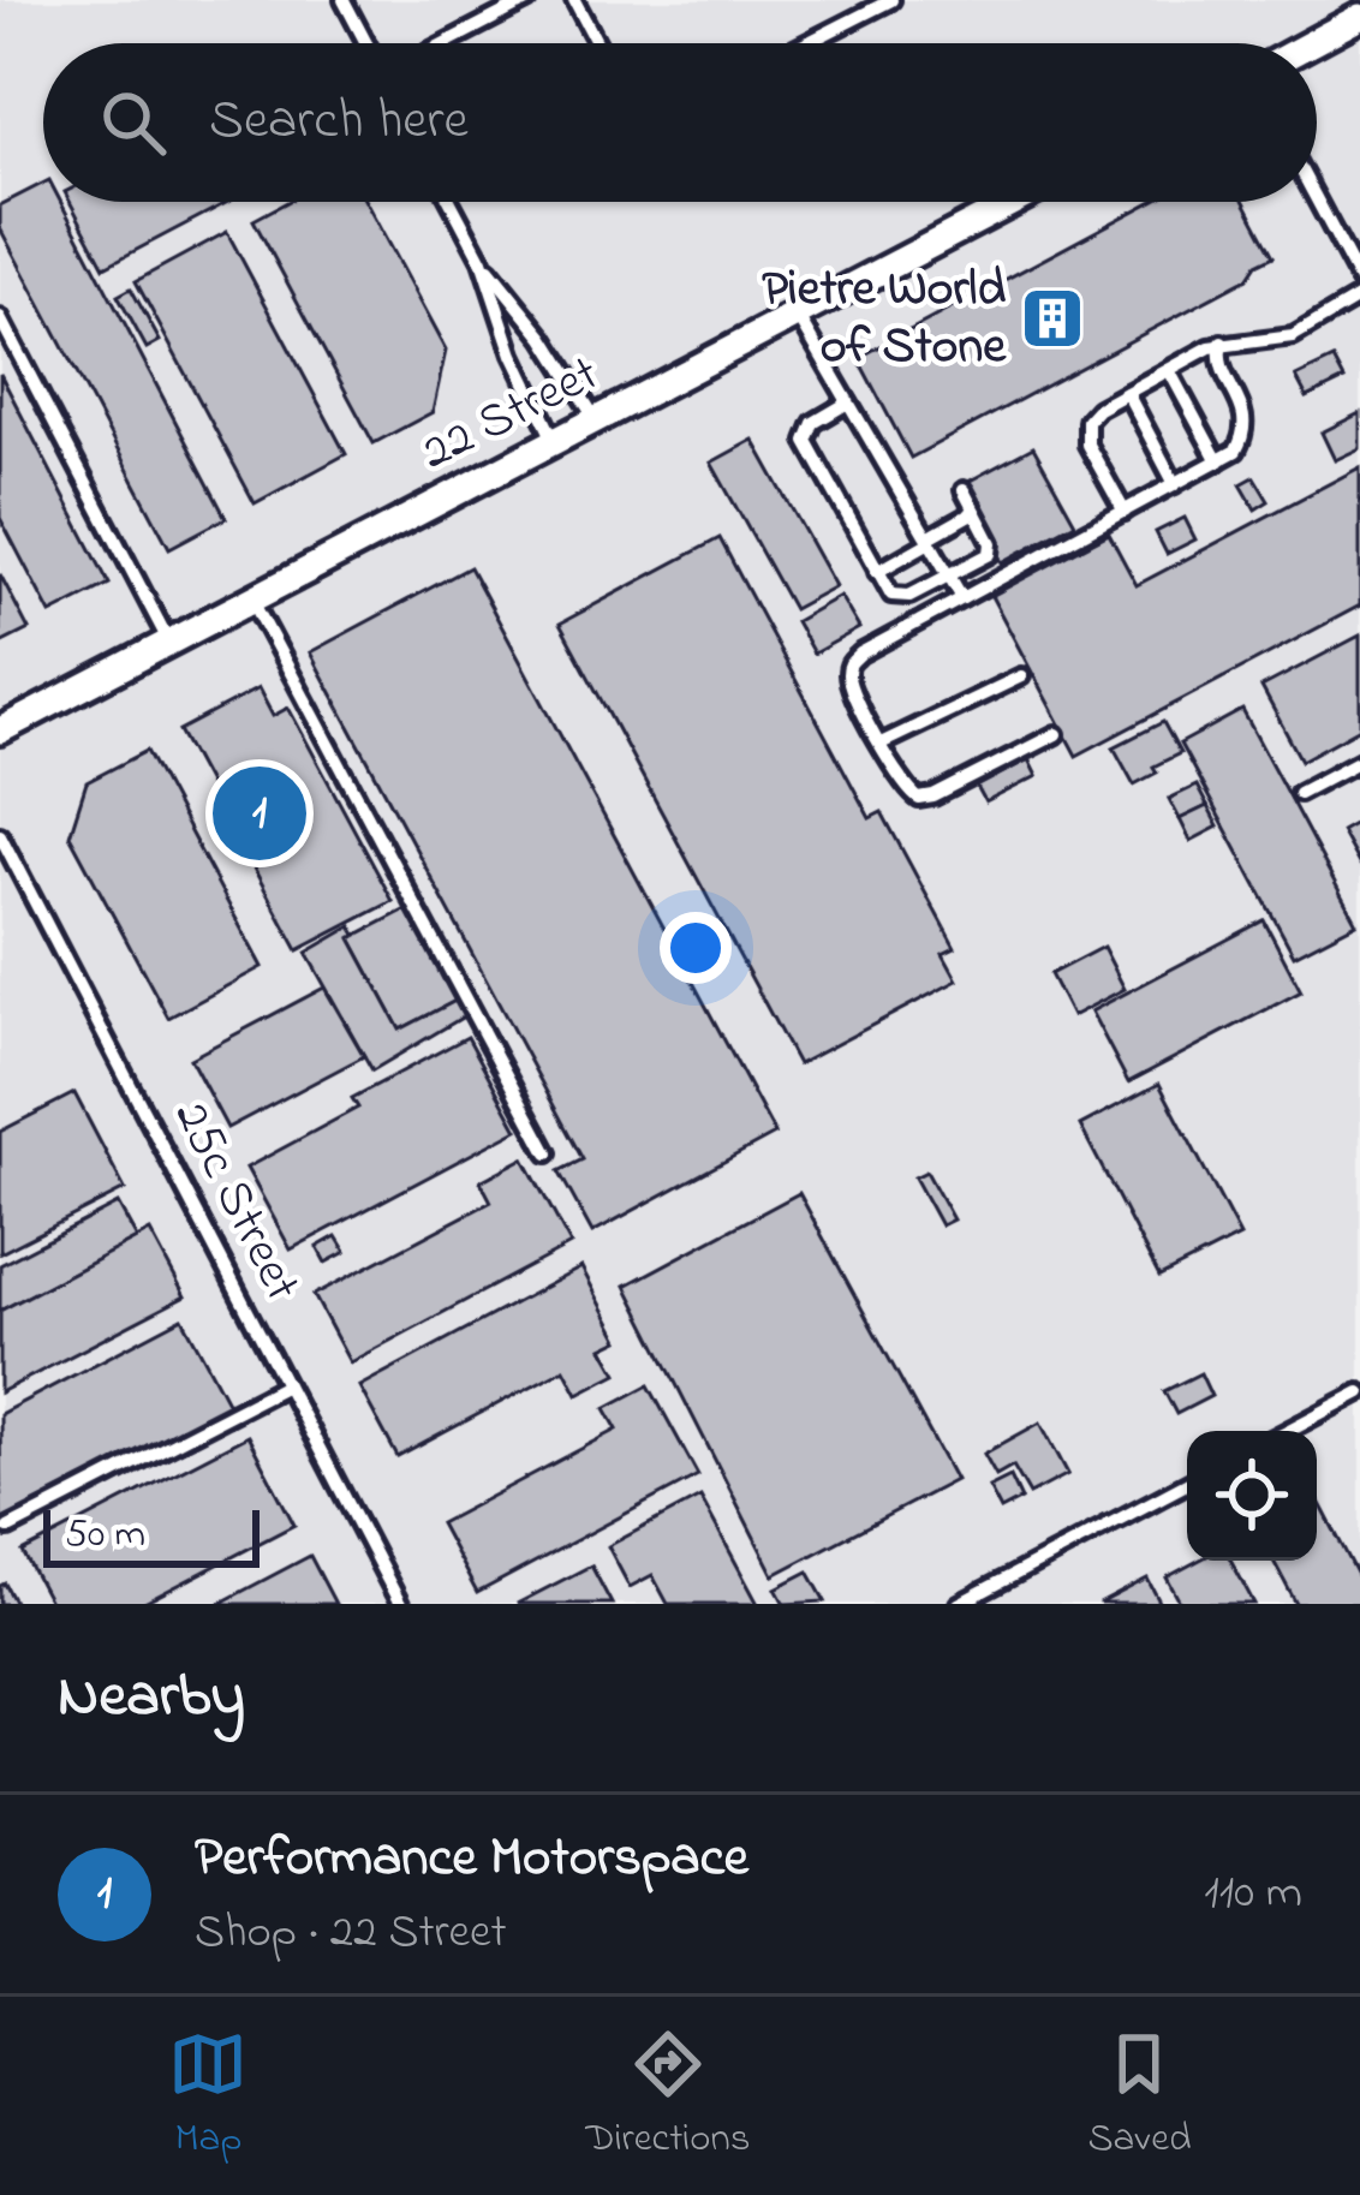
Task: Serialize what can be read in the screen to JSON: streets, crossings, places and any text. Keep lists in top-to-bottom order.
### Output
{
  "streets": {
    "street": ["22 Street"],
    "lane": ["25c Street"]
  },
  "places": {
    "building": ["Pietre World of Stone"]
  },
  "scale_bar": "50 m",
  "page": {
    "search": "Search here",
    "pins": "1",
    "scale": "50 m",
    "heading": "Nearby",
    "list": [
      {
        "mark": "1",
        "name": "Performance Motorspace",
        "note": "Shop · 22 Street",
        "value": "110 m"
      }
    ],
    "nav": ["Map", "Directions", "Saved"]
  }
}
